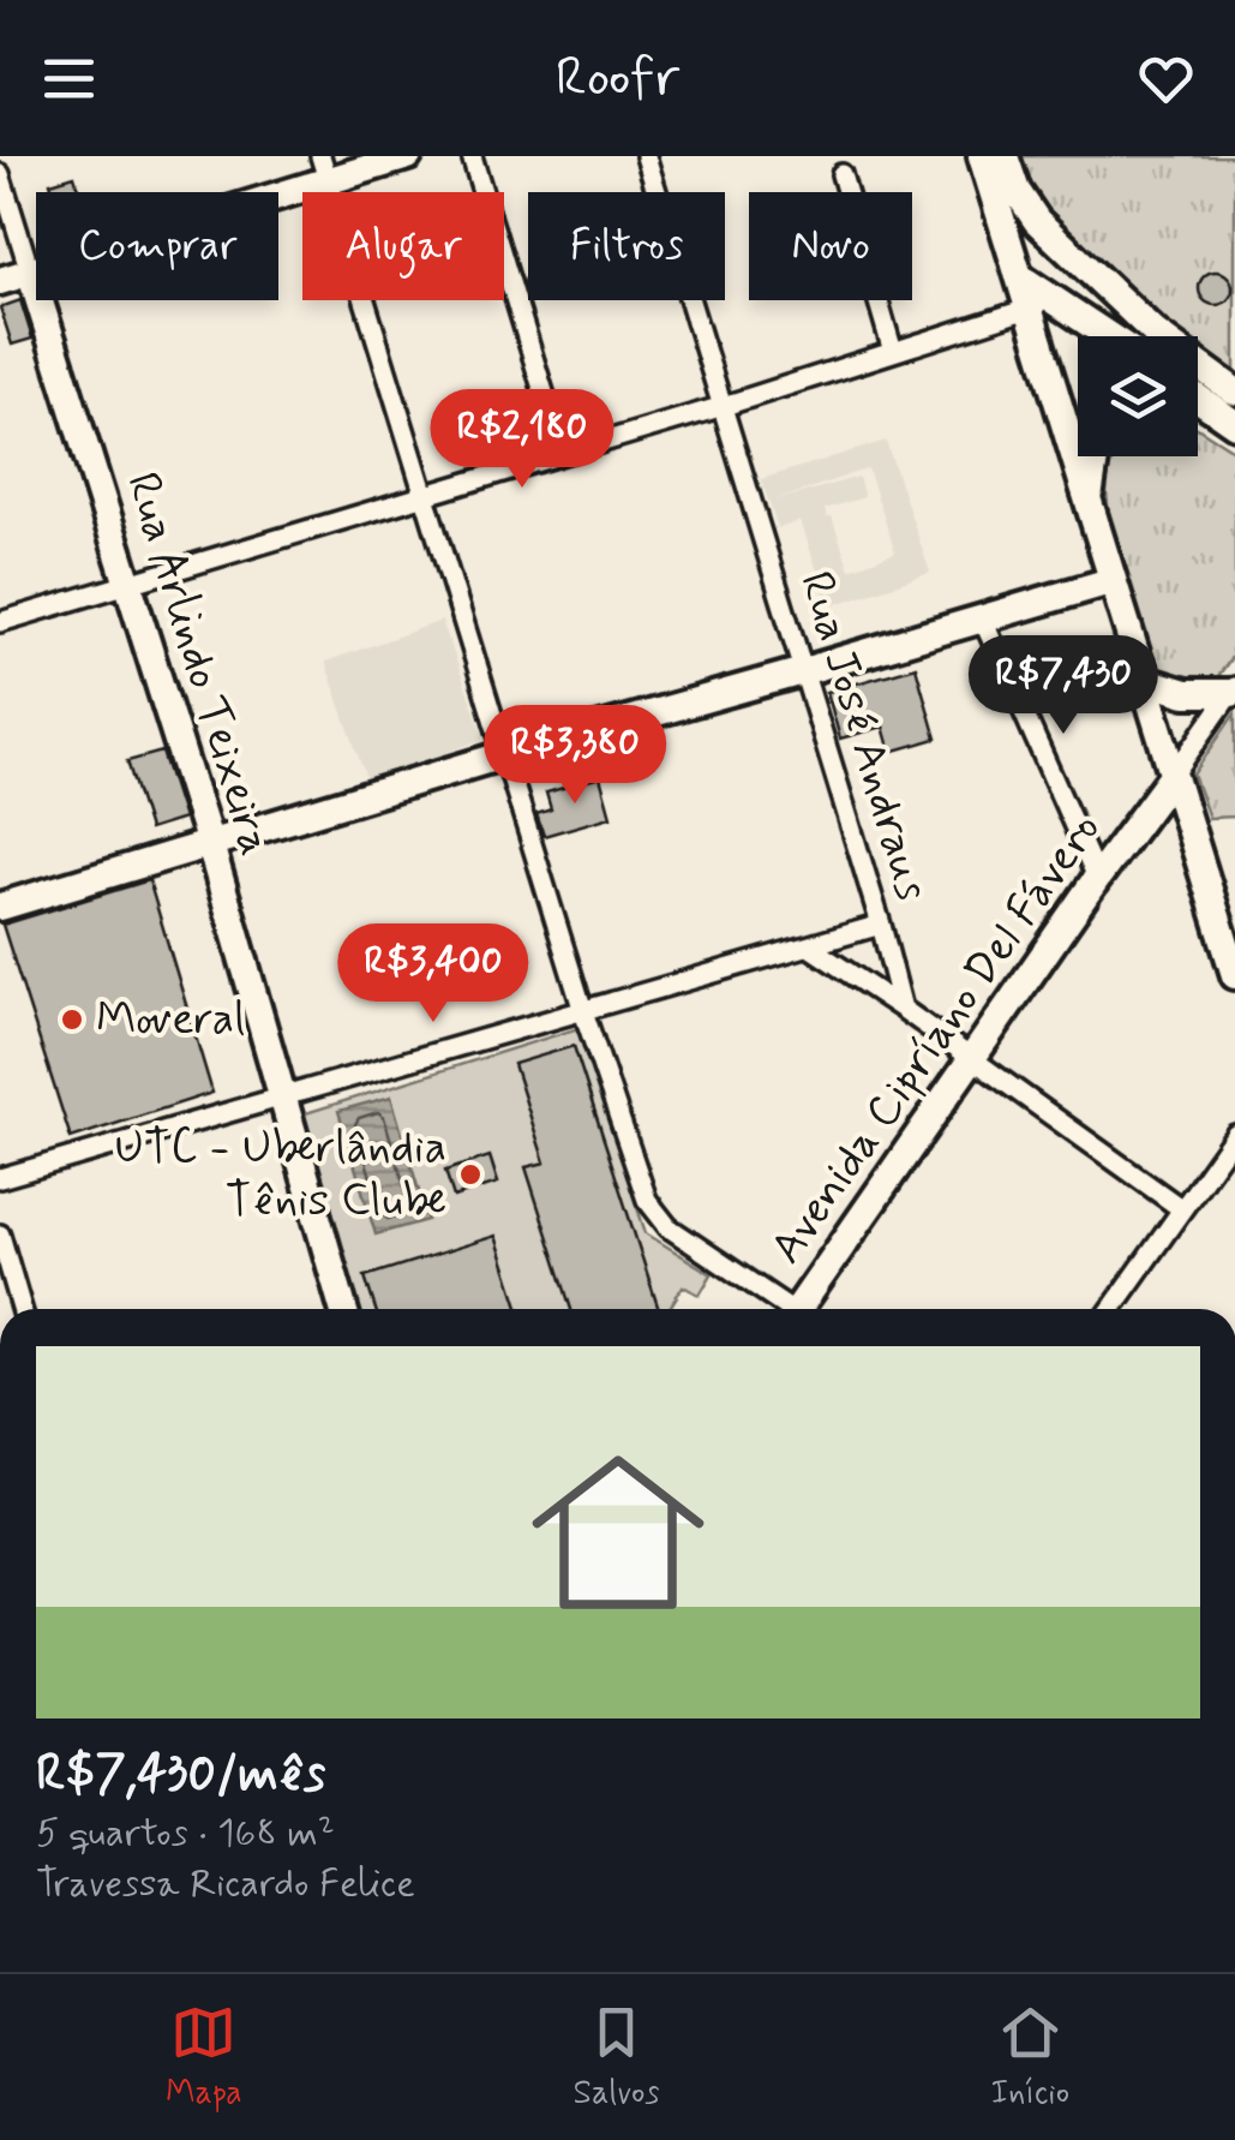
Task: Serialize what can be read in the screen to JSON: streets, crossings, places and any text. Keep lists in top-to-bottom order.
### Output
{
  "streets": {
    "street": ["Rua Arlindo Teixeira", "Rua José Andraus", "Avenida Cipríano Del Fávero"]
  },
  "places": ["Moveral", "UTC - Uberlândia Tênis Clube"],
  "page": {
    "header": "Roofr",
    "chip": [
      "Comprar",
      "Alugar",
      "Filtros",
      "Novo"
    ],
    "price": [
      "R$2,180",
      "R$7,430",
      "R$3,380",
      "R$3,400"
    ],
    "list": [
      {
        "name": "R$7,430/mês",
        "note": "5 quartos · 168 m² · Travessa Ricardo Felice"
      }
    ],
    "tabs": ["Mapa", "Salvos", "Início"]
  }
}
